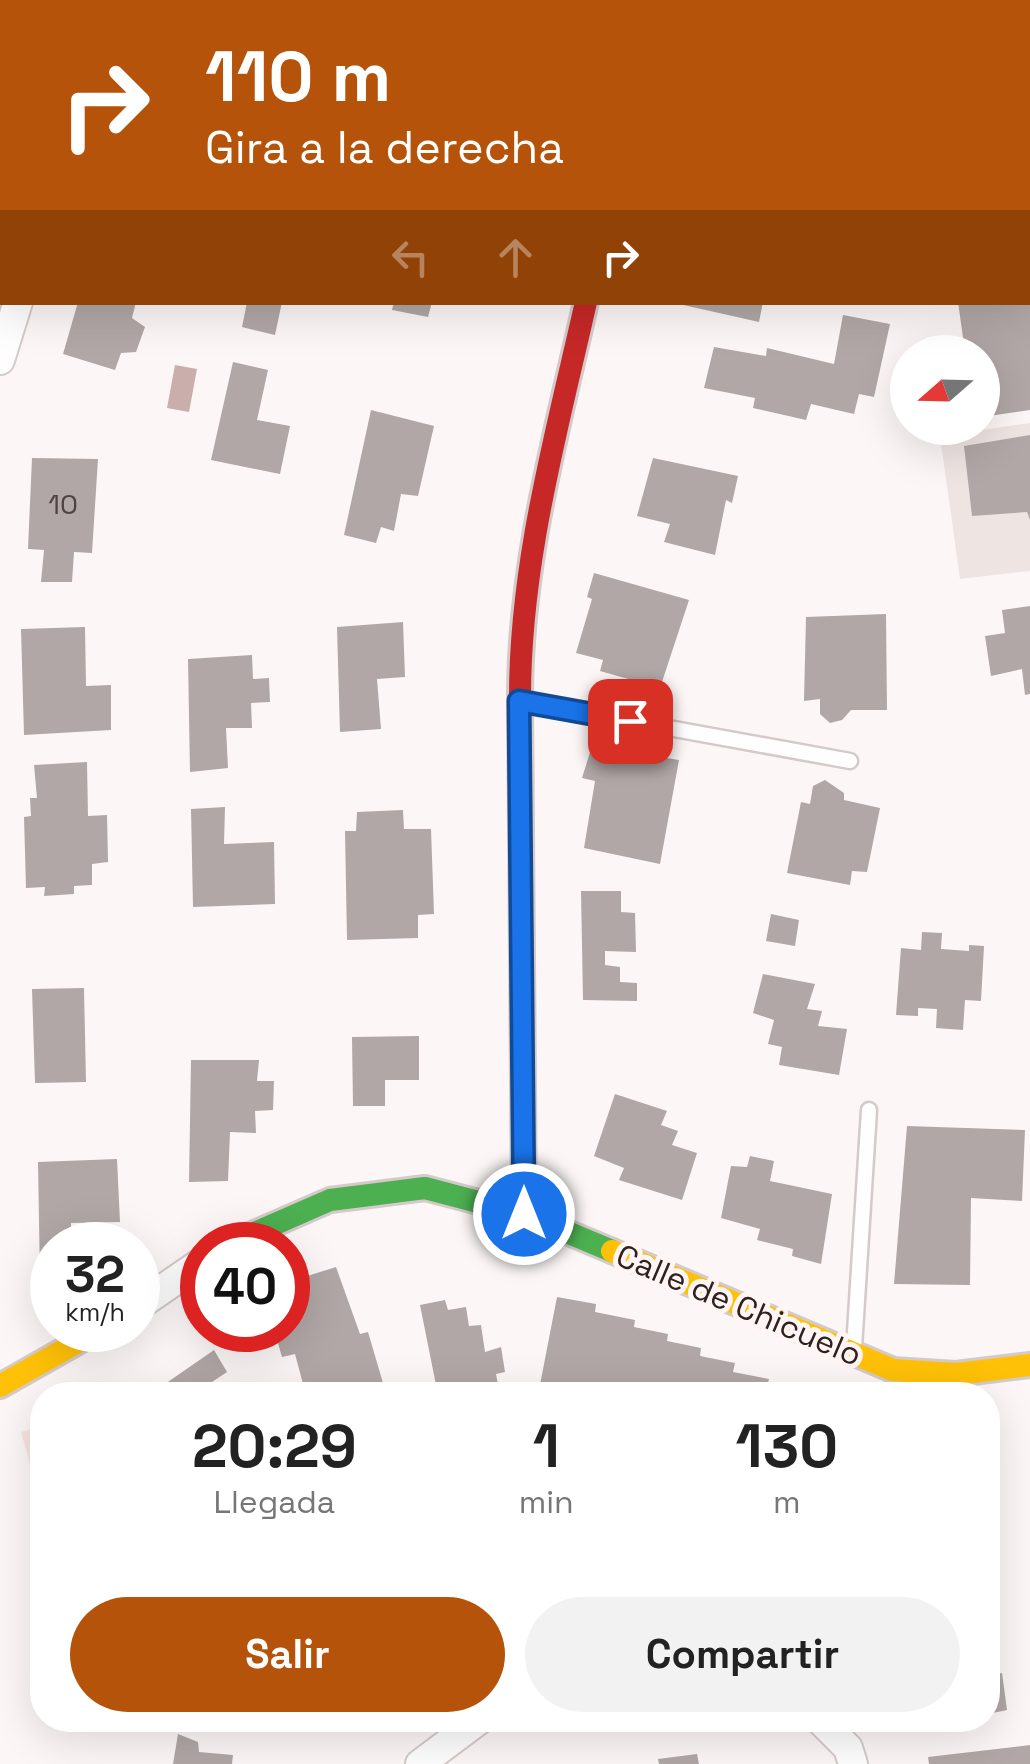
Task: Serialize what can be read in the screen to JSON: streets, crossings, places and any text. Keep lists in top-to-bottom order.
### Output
{
  "streets": {
    "street": ["Calle de Chicuelo"]
  },
  "house_numbers": ["10"],
  "north": "left",
  "page": {
    "turn": ["110 m", "Gira a la derecha"],
    "speed": "32 km/h",
    "limit": "40",
    "eta": [
      "20:29",
      "Llegada",
      "1",
      "min",
      "130",
      "m"
    ],
    "buttons": ["Salir", "Compartir"]
  }
}
